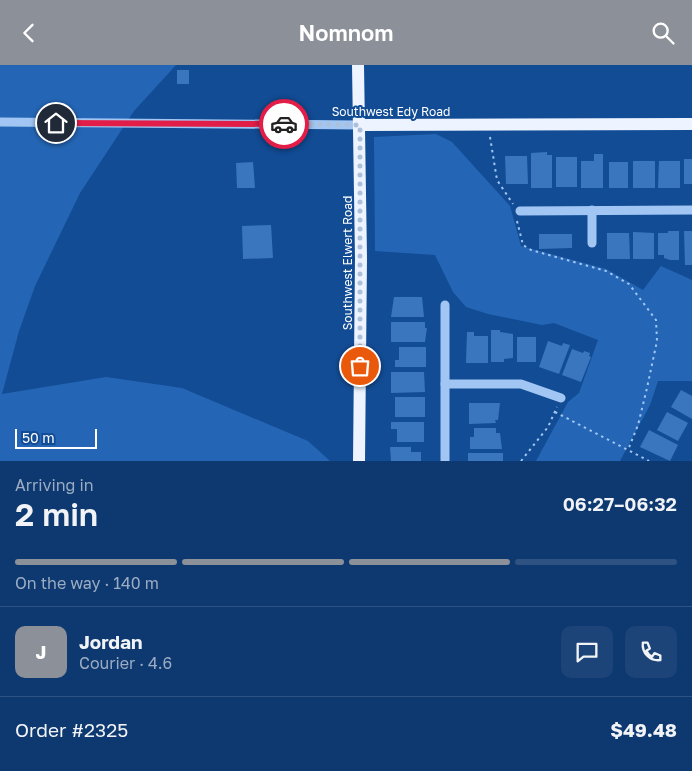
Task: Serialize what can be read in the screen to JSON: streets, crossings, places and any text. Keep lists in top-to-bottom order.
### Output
{
  "streets": {
    "main road": ["Southwest Edy Road", "Southwest Elwert Road"]
  },
  "crossings": [
    ["Southwest Edy Road", "Southwest Elwert Road"]
  ],
  "scale_bar": "50 m",
  "page": {
    "header": "Nomnom",
    "scale": "50 m",
    "heading": ["2 min", "Arriving in", "06:27–06:32"],
    "panel": [
      "Jordan",
      "Courier · 4.6",
      "Order #2325",
      "$49.48"
    ],
    "bar": "On the way · 140 m",
    "round": "J"
  }
}
